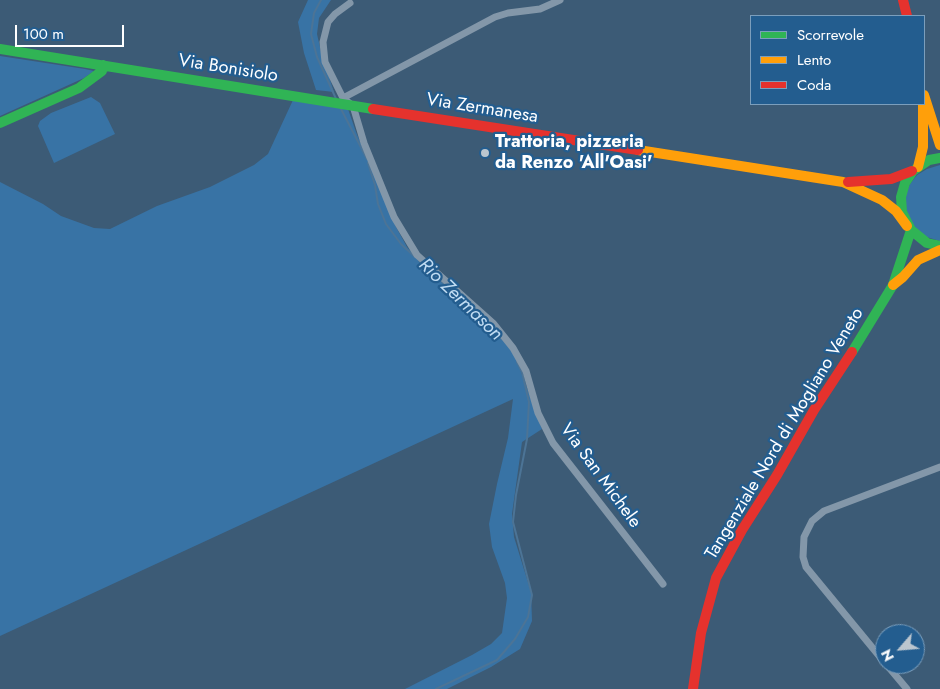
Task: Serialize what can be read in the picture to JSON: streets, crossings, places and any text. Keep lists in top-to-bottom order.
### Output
{
  "streets": {
    "main road": ["Via Bonisiolo", "Via Zermanesa", "Tangenziale Nord di Mogliano Veneto"],
    "street": ["Via San Michele"]
  },
  "crossings": [
    ["Via Bonisiolo", "Via Zermanesa"],
    ["Via Zermanesa", "Tangenziale Nord di Mogliano Veneto"],
    ["Via Zermanesa", "Via San Michele"]
  ],
  "water": ["Rio Zermason"],
  "places": ["Trattoria, pizzeria da Renzo 'All'Oasi'"],
  "legend": ["Scorrevole", "Lento", "Coda"],
  "scale_bar": "100 m",
  "north": "bottom left"
}
